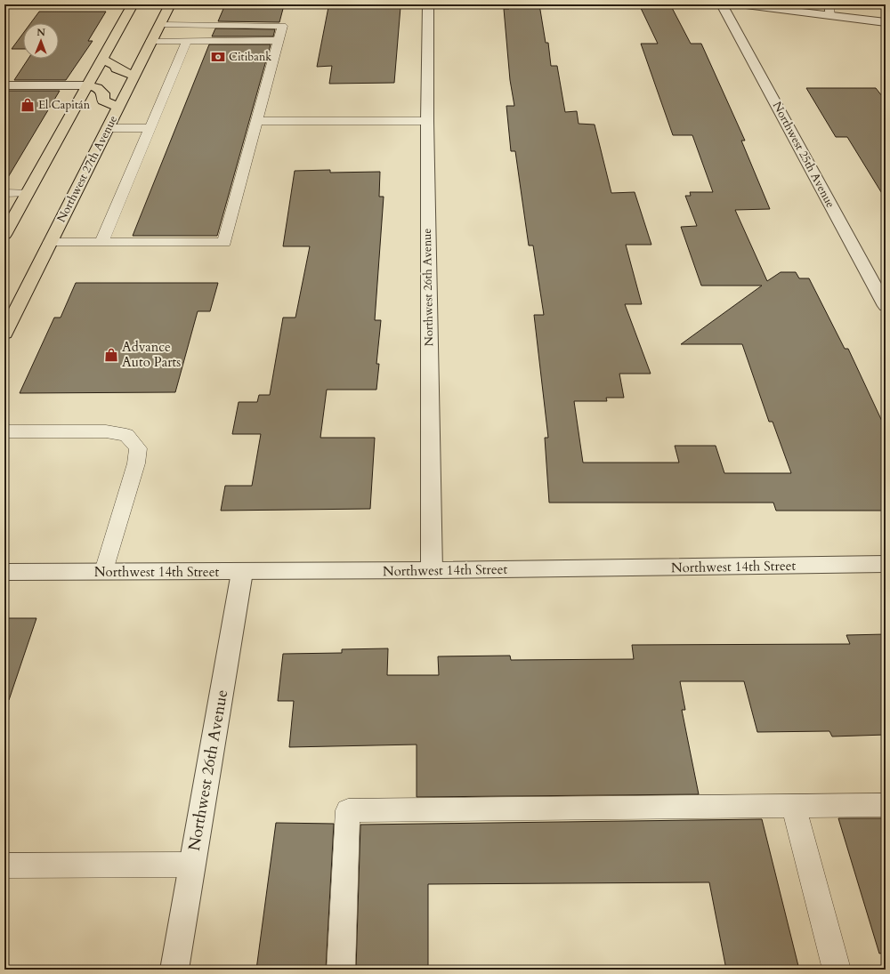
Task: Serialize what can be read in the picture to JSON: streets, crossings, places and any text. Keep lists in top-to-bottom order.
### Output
{
  "streets": {
    "highway": ["Northwest 27th Avenue"],
    "street": ["Northwest 25th Avenue", "Northwest 26th Avenue", "Northwest 14th Street"]
  },
  "crossings": [
    ["Northwest 26th Avenue", "Northwest 14th Street"]
  ],
  "places": {
    "bank": ["Citibank"],
    "shop": ["El Capitán", "Advance Auto Parts"]
  },
  "north": "top"
}
